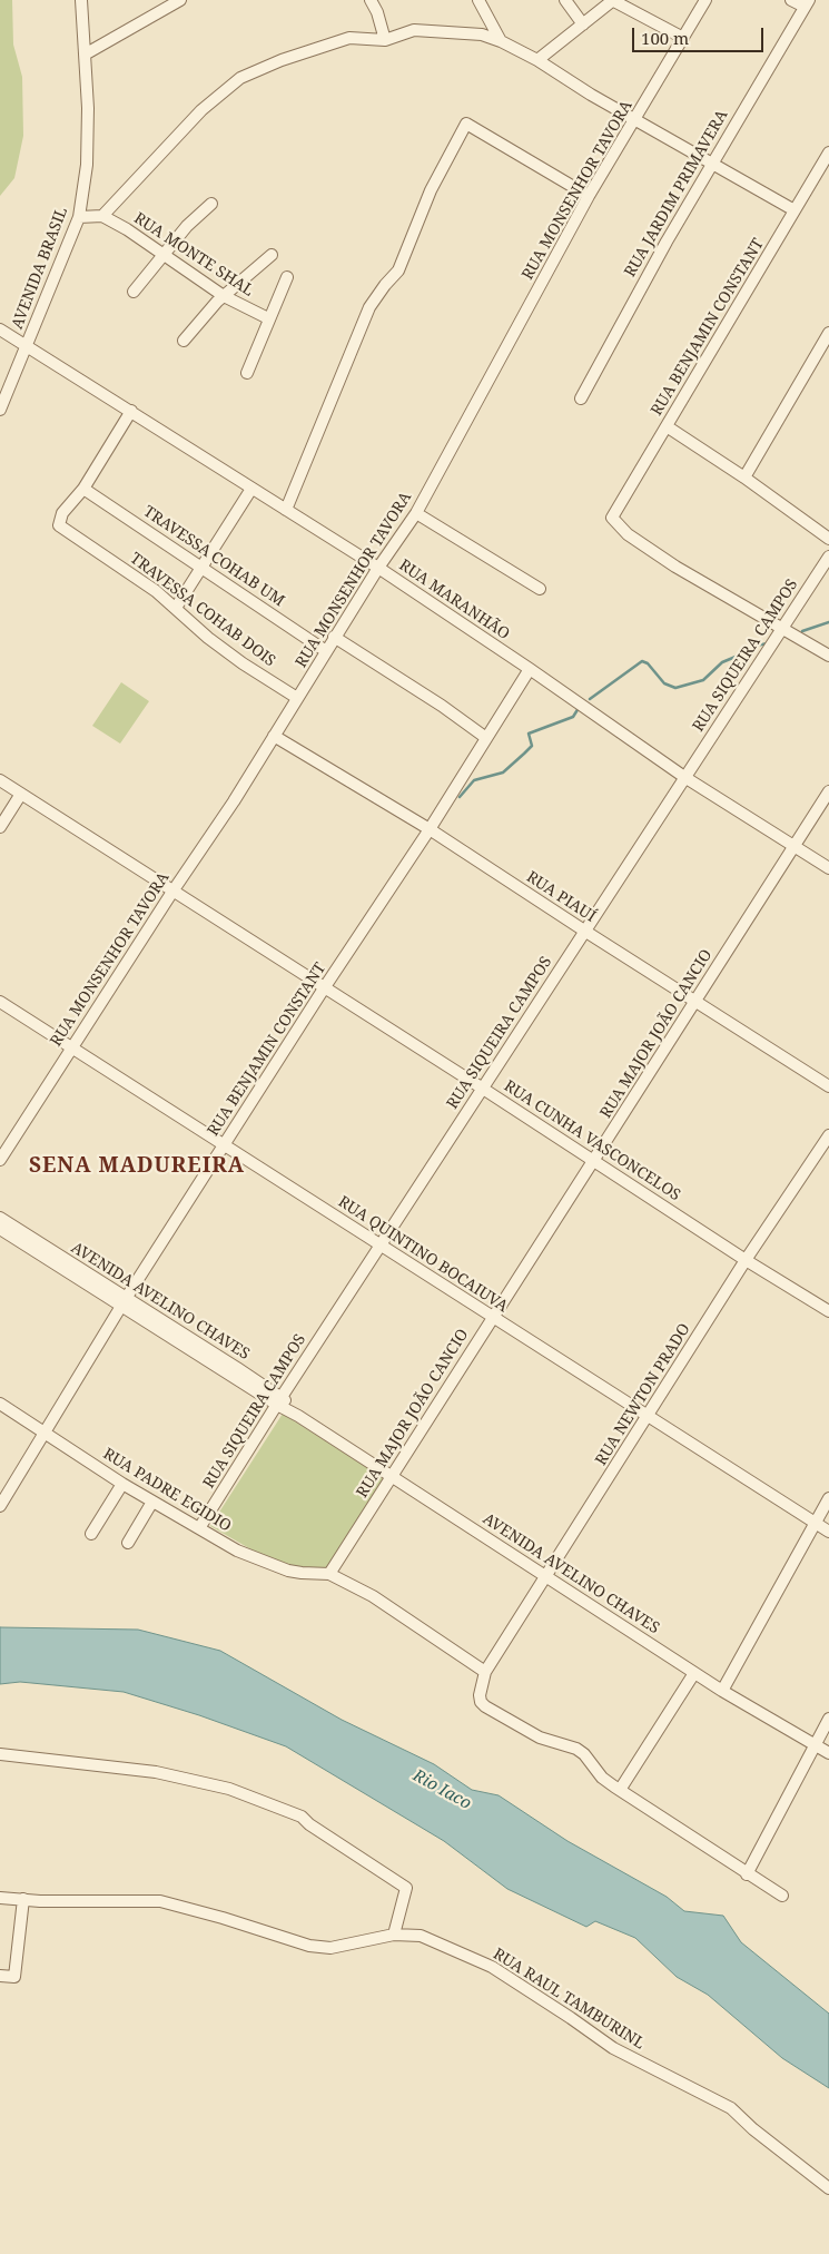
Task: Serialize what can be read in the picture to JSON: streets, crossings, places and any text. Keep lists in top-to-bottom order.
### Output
{
  "streets": {
    "street": [
      "RUA MONSENHOR TAVORA",
      "RUA JARDIM PRIMAVERA",
      "RUA MONTE SHAL",
      "AVENIDA BRASIL",
      "RUA BENJAMIN CONSTANT",
      "TRAVESSA COHAB UM",
      "RUA MARANHÃO",
      "TRAVESSA COHAB DOIS",
      "RUA SIQUEIRA CAMPOS",
      "RUA PIAUÍ",
      "RUA MAJOR JOÃO CANCIO",
      "RUA CUNHA VASCONCELOS",
      "RUA QUINTINO BOCAIUVA",
      "AVENIDA AVELINO CHAVES",
      "RUA NEWTON PRADO",
      "RUA PADRE EGIDIO",
      "RUA RAUL TAMBURINL"
    ]
  },
  "crossings": [
    ["RUA MONSENHOR TAVORA", "TRAVESSA COHAB UM"],
    ["RUA MONSENHOR TAVORA", "RUA MARANHÃO"],
    ["RUA MONSENHOR TAVORA", "TRAVESSA COHAB DOIS"],
    ["RUA MONSENHOR TAVORA", "RUA PIAUÍ"],
    ["RUA MONSENHOR TAVORA", "RUA CUNHA VASCONCELOS"],
    ["RUA MONSENHOR TAVORA", "RUA QUINTINO BOCAIUVA"],
    ["AVENIDA BRASIL", "RUA MARANHÃO"],
    ["RUA BENJAMIN CONSTANT", "RUA MARANHÃO"],
    ["RUA BENJAMIN CONSTANT", "RUA SIQUEIRA CAMPOS"],
    ["RUA BENJAMIN CONSTANT", "RUA PIAUÍ"],
    ["RUA BENJAMIN CONSTANT", "RUA CUNHA VASCONCELOS"],
    ["RUA BENJAMIN CONSTANT", "RUA QUINTINO BOCAIUVA"],
    ["RUA BENJAMIN CONSTANT", "AVENIDA AVELINO CHAVES"],
    ["RUA BENJAMIN CONSTANT", "RUA PADRE EGIDIO"],
    ["TRAVESSA COHAB UM", "TRAVESSA COHAB DOIS"],
    ["RUA MARANHÃO", "RUA SIQUEIRA CAMPOS"],
    ["RUA MARANHÃO", "RUA MAJOR JOÃO CANCIO"],
    ["RUA SIQUEIRA CAMPOS", "RUA PIAUÍ"],
    ["RUA SIQUEIRA CAMPOS", "RUA CUNHA VASCONCELOS"],
    ["RUA SIQUEIRA CAMPOS", "RUA QUINTINO BOCAIUVA"],
    ["RUA SIQUEIRA CAMPOS", "AVENIDA AVELINO CHAVES"],
    ["RUA SIQUEIRA CAMPOS", "RUA PADRE EGIDIO"],
    ["RUA PIAUÍ", "RUA MAJOR JOÃO CANCIO"],
    ["RUA MAJOR JOÃO CANCIO", "RUA CUNHA VASCONCELOS"],
    ["RUA MAJOR JOÃO CANCIO", "RUA QUINTINO BOCAIUVA"],
    ["RUA MAJOR JOÃO CANCIO", "AVENIDA AVELINO CHAVES"],
    ["RUA MAJOR JOÃO CANCIO", "RUA PADRE EGIDIO"],
    ["RUA CUNHA VASCONCELOS", "RUA NEWTON PRADO"],
    ["RUA QUINTINO BOCAIUVA", "RUA NEWTON PRADO"],
    ["AVENIDA AVELINO CHAVES", "RUA NEWTON PRADO"]
  ],
  "districts": ["SENA MADUREIRA"],
  "water": ["Rio Iaco"],
  "scale_bar": "100 m"
}
